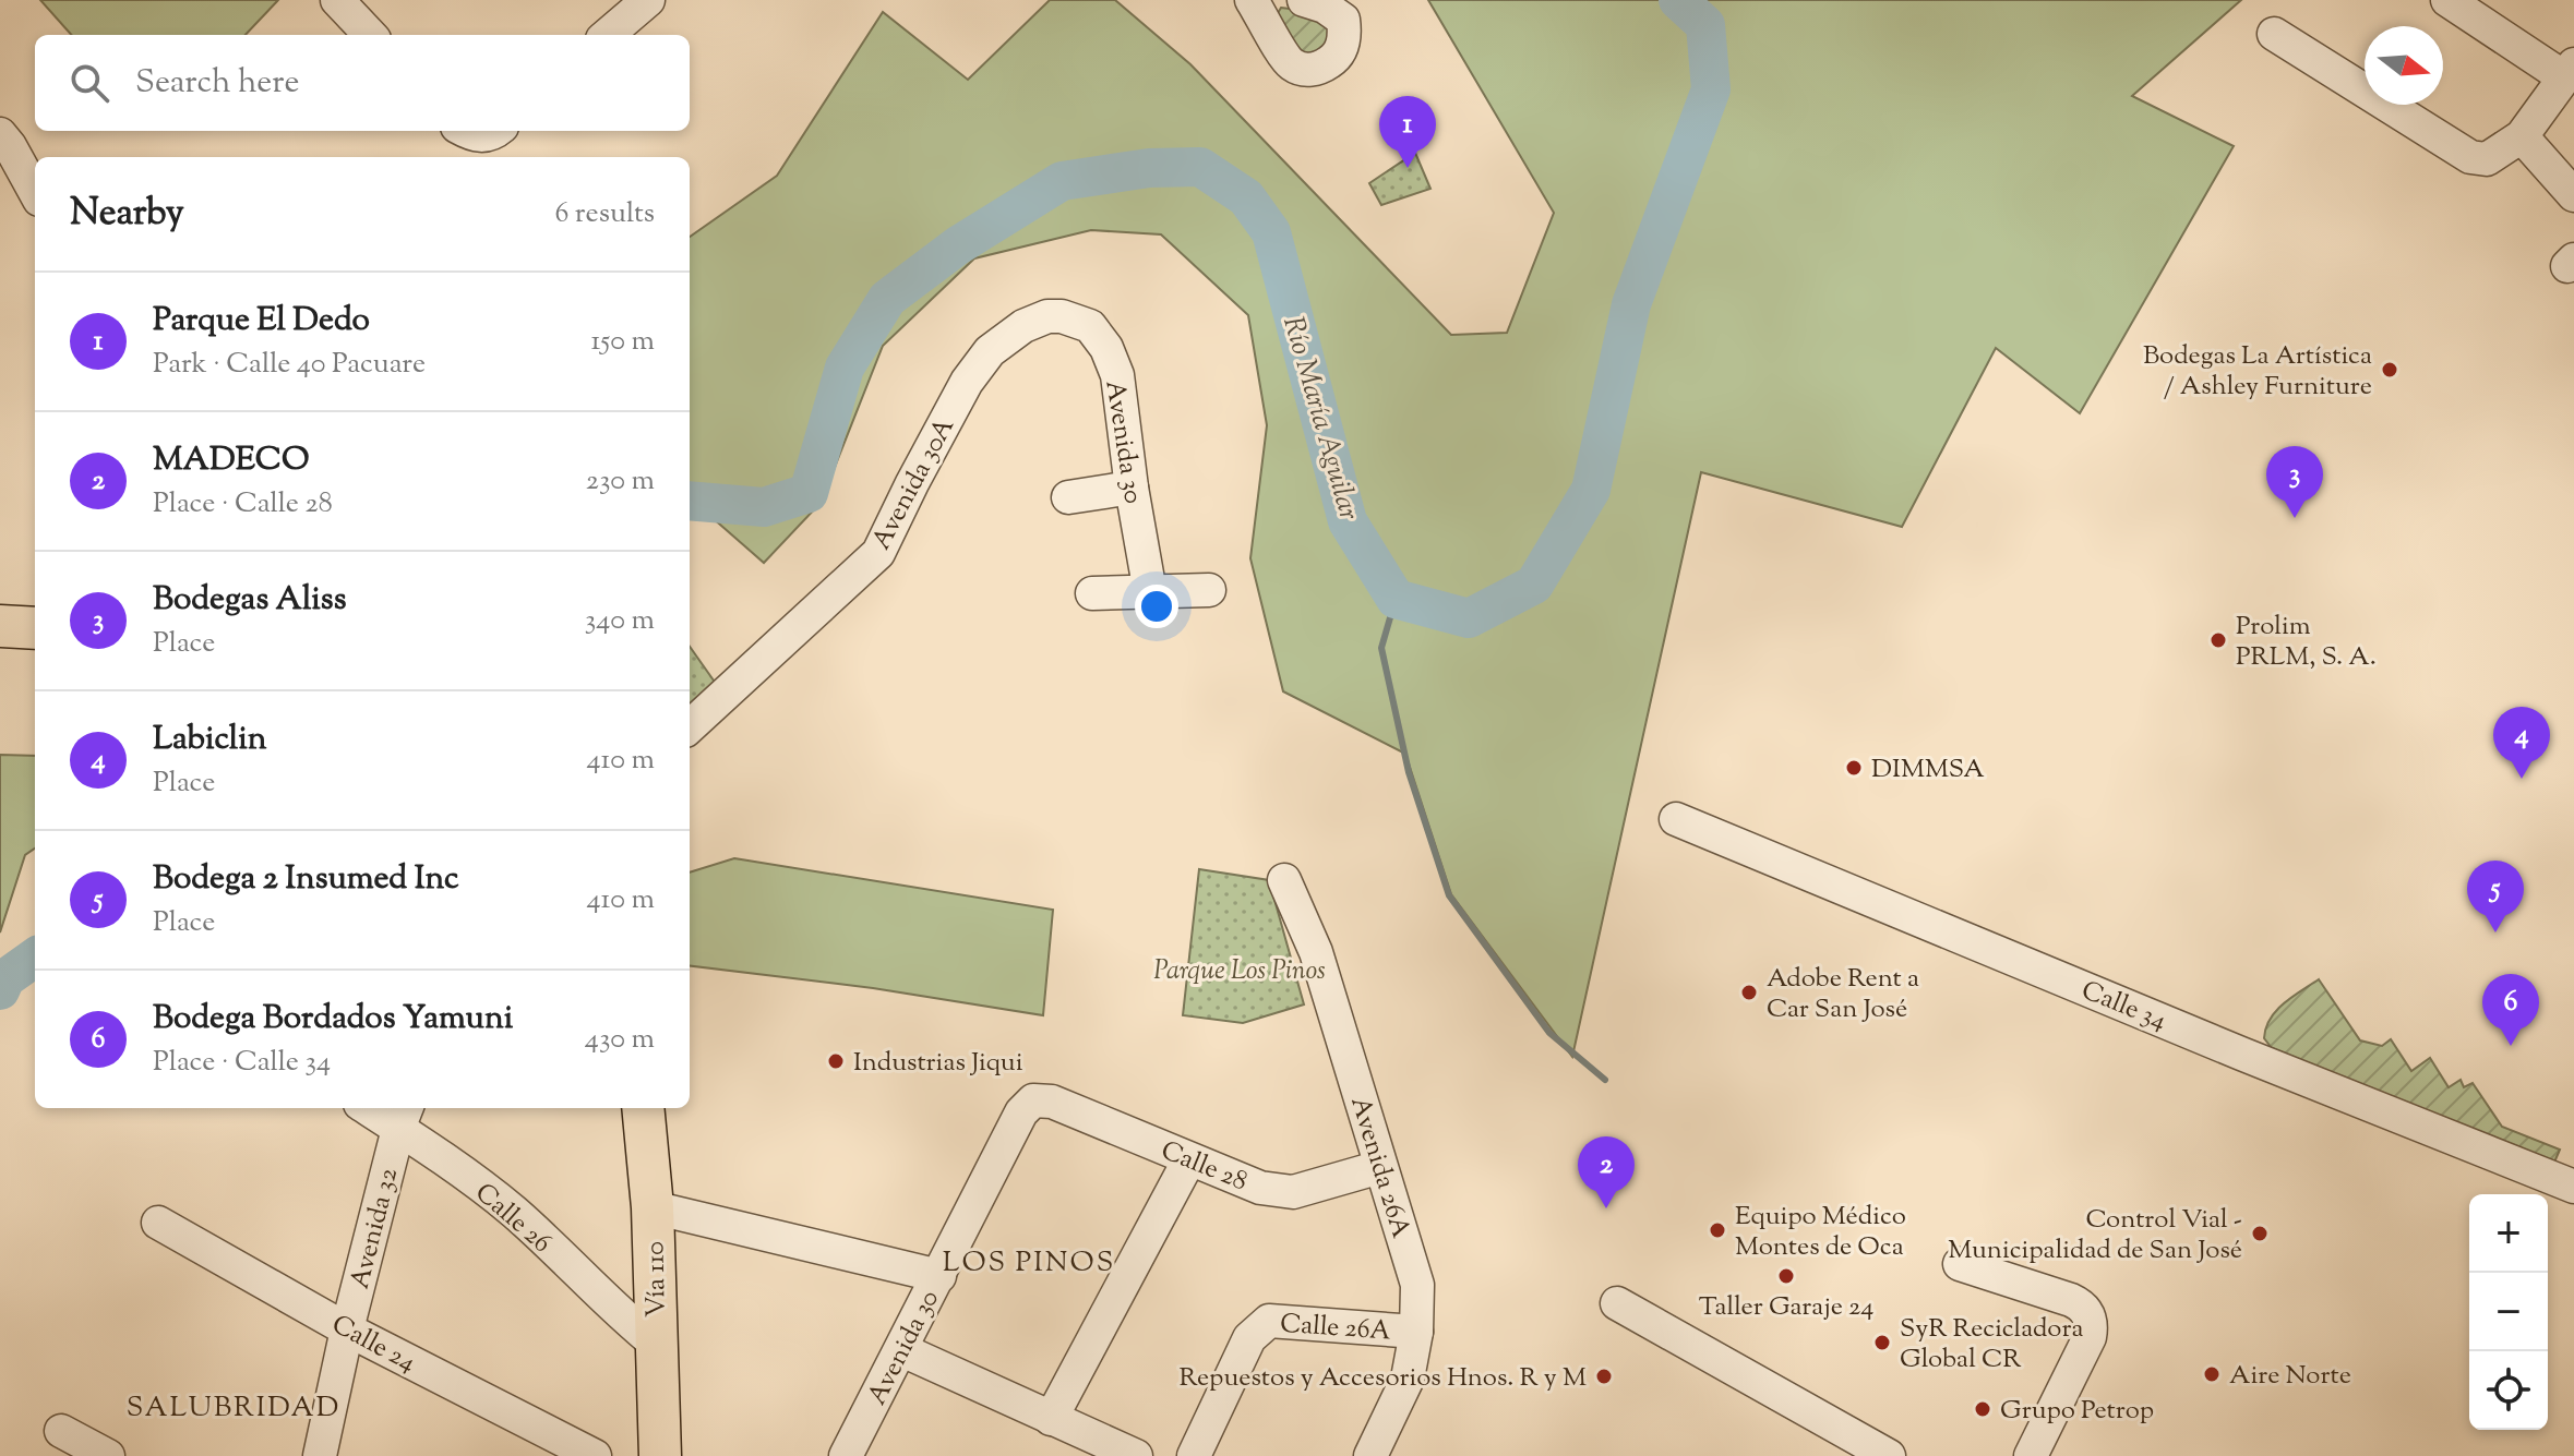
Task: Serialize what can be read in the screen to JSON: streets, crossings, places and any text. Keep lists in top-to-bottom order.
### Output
{
  "streets": {
    "main road": ["Vía 110"],
    "street": [
      "Avenida 30",
      "Avenida 30A",
      "Calle 34",
      "Calle 28",
      "Avenida 26A",
      "Calle 26",
      "Avenida 32",
      "Calle 26A",
      "Calle 24"
    ]
  },
  "crossings": [
    ["Avenida 30", "Avenida 30A"],
    ["Avenida 30", "Calle 28"],
    ["Calle 28", "Avenida 26A"],
    ["Avenida 26A", "Calle 26A"],
    ["Calle 26", "Avenida 32"],
    ["Calle 26", "Vía 110"],
    ["Avenida 32", "Calle 24"]
  ],
  "districts": ["LOS PINOS", "SALUBRIDAD"],
  "water": ["Río María Aguilar"],
  "parks": ["Parque Los Pinos"],
  "places": [
    "Bodegas La Artística / Ashley Furniture",
    "Prolim PRLM, S. A.",
    "DIMMSA",
    "Adobe Rent a Car San José",
    "Industrias Jiqui",
    "Equipo Médico Montes de Oca",
    "Control Vial - Municipalidad de San José",
    "Taller Garaje 24",
    "SyR Recicladora Global CR",
    "Aire Norte",
    "Repuestos y Accesorios Hnos. R y M",
    "Grupo Petrop"
  ],
  "north": "right",
  "page": {
    "search": "Search here",
    "pins": [
      "1",
      "3",
      "4",
      "5",
      "6",
      "2"
    ],
    "heading": ["Nearby", "6 results"],
    "list": [
      {
        "mark": "1",
        "name": "Parque El Dedo",
        "note": "Park · Calle 40 Pacuare",
        "value": "150 m"
      },
      {
        "mark": "2",
        "name": "MADECO",
        "note": "Place · Calle 28",
        "value": "230 m"
      },
      {
        "mark": "3",
        "name": "Bodegas Aliss",
        "note": "Place",
        "value": "340 m"
      },
      {
        "mark": "4",
        "name": "Labiclin",
        "note": "Place",
        "value": "410 m"
      },
      {
        "mark": "5",
        "name": "Bodega 2 Insumed Inc",
        "note": "Place",
        "value": "410 m"
      },
      {
        "mark": "6",
        "name": "Bodega Bordados Yamuni",
        "note": "Place · Calle 34",
        "value": "430 m"
      }
    ],
    "map_buttons": ["+", "−"]
  }
}
